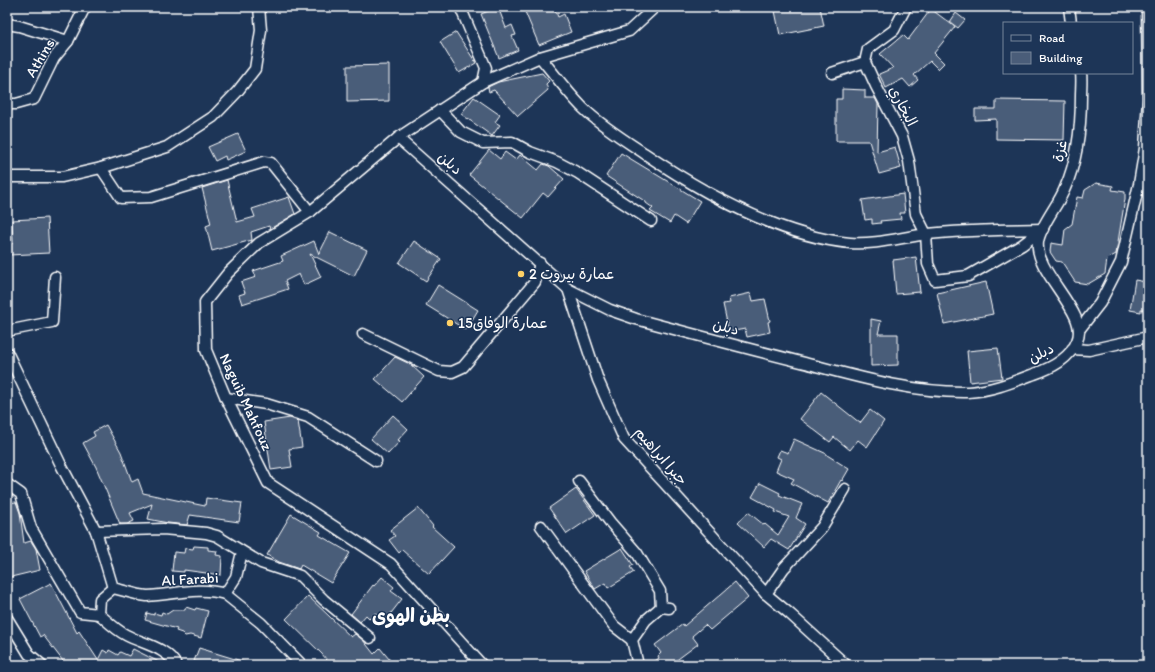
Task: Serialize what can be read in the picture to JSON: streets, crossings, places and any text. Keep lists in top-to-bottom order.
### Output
{
  "streets": {
    "street": [
      "Athins",
      "البخاري",
      "غزة",
      "دبلن",
      "Naguib Mahfouz",
      "جبرا ابراهيم",
      "Al Farabi"
    ]
  },
  "crossings": [
    ["دبلن", "Naguib Mahfouz"],
    ["دبلن", "جبرا ابراهيم"]
  ],
  "districts": ["بطن الهوى"],
  "places": ["عمارة بيروت 2", "عمارة الوفاق15"],
  "legend": ["Road", "Building"]
}
